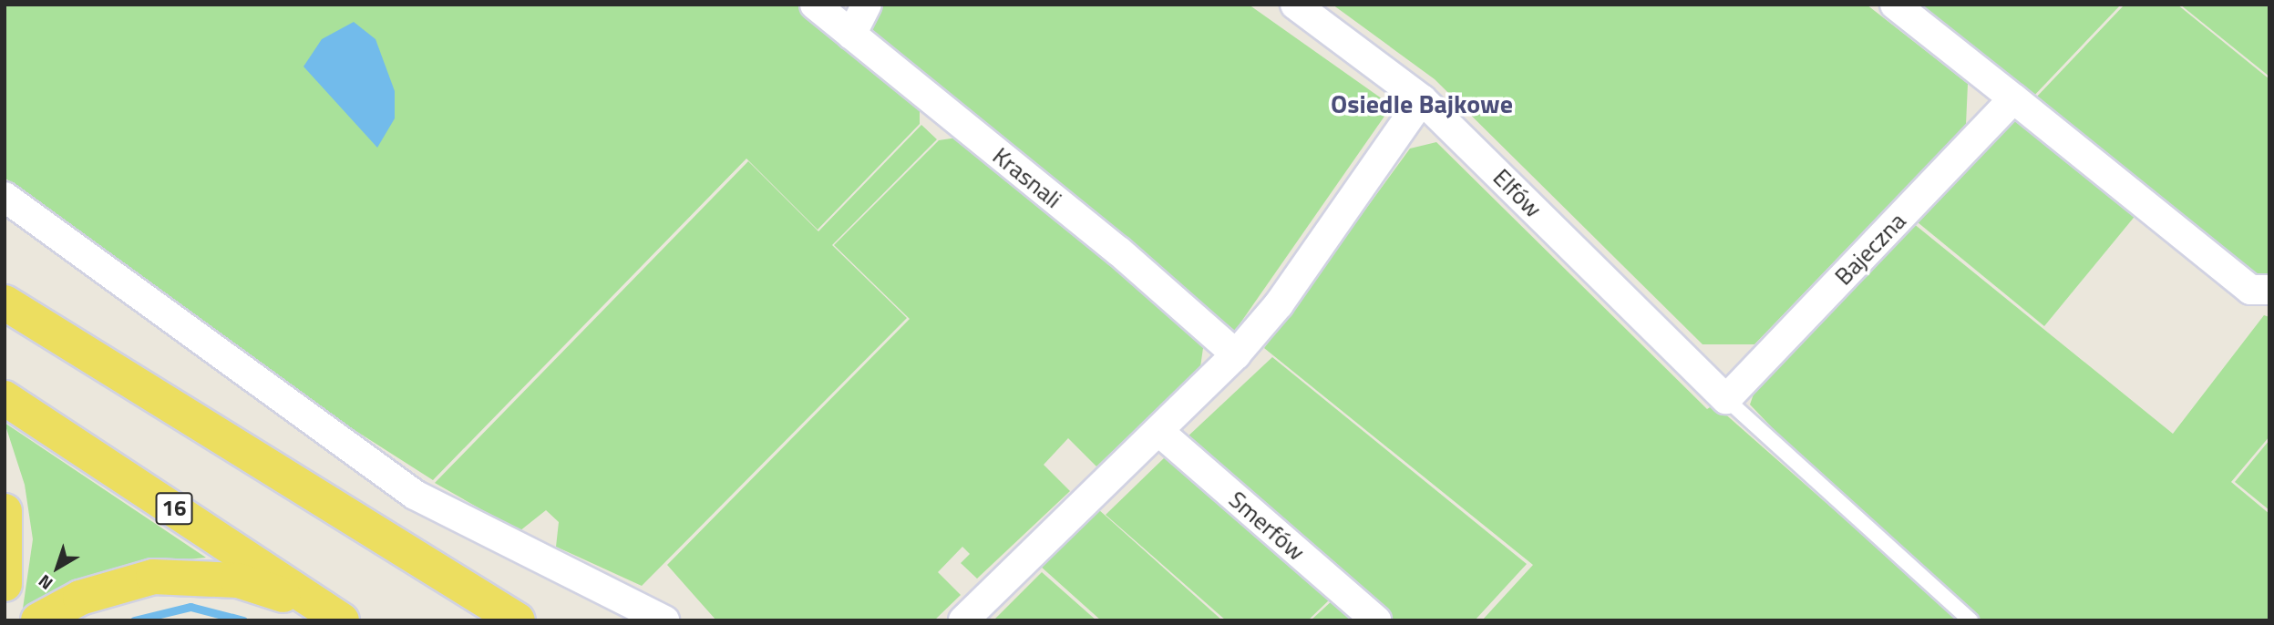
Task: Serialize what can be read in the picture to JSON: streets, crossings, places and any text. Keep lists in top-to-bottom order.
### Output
{
  "streets": {
    "main road": ["16"],
    "street": [
      "Krasnali",
      "Elfów",
      "Bajeczna",
      "Smerfów"
    ]
  },
  "crossings": [
    ["Elfów", "Bajeczna"]
  ],
  "districts": ["Osiedle Bajkowe"],
  "north": "bottom left"
}
